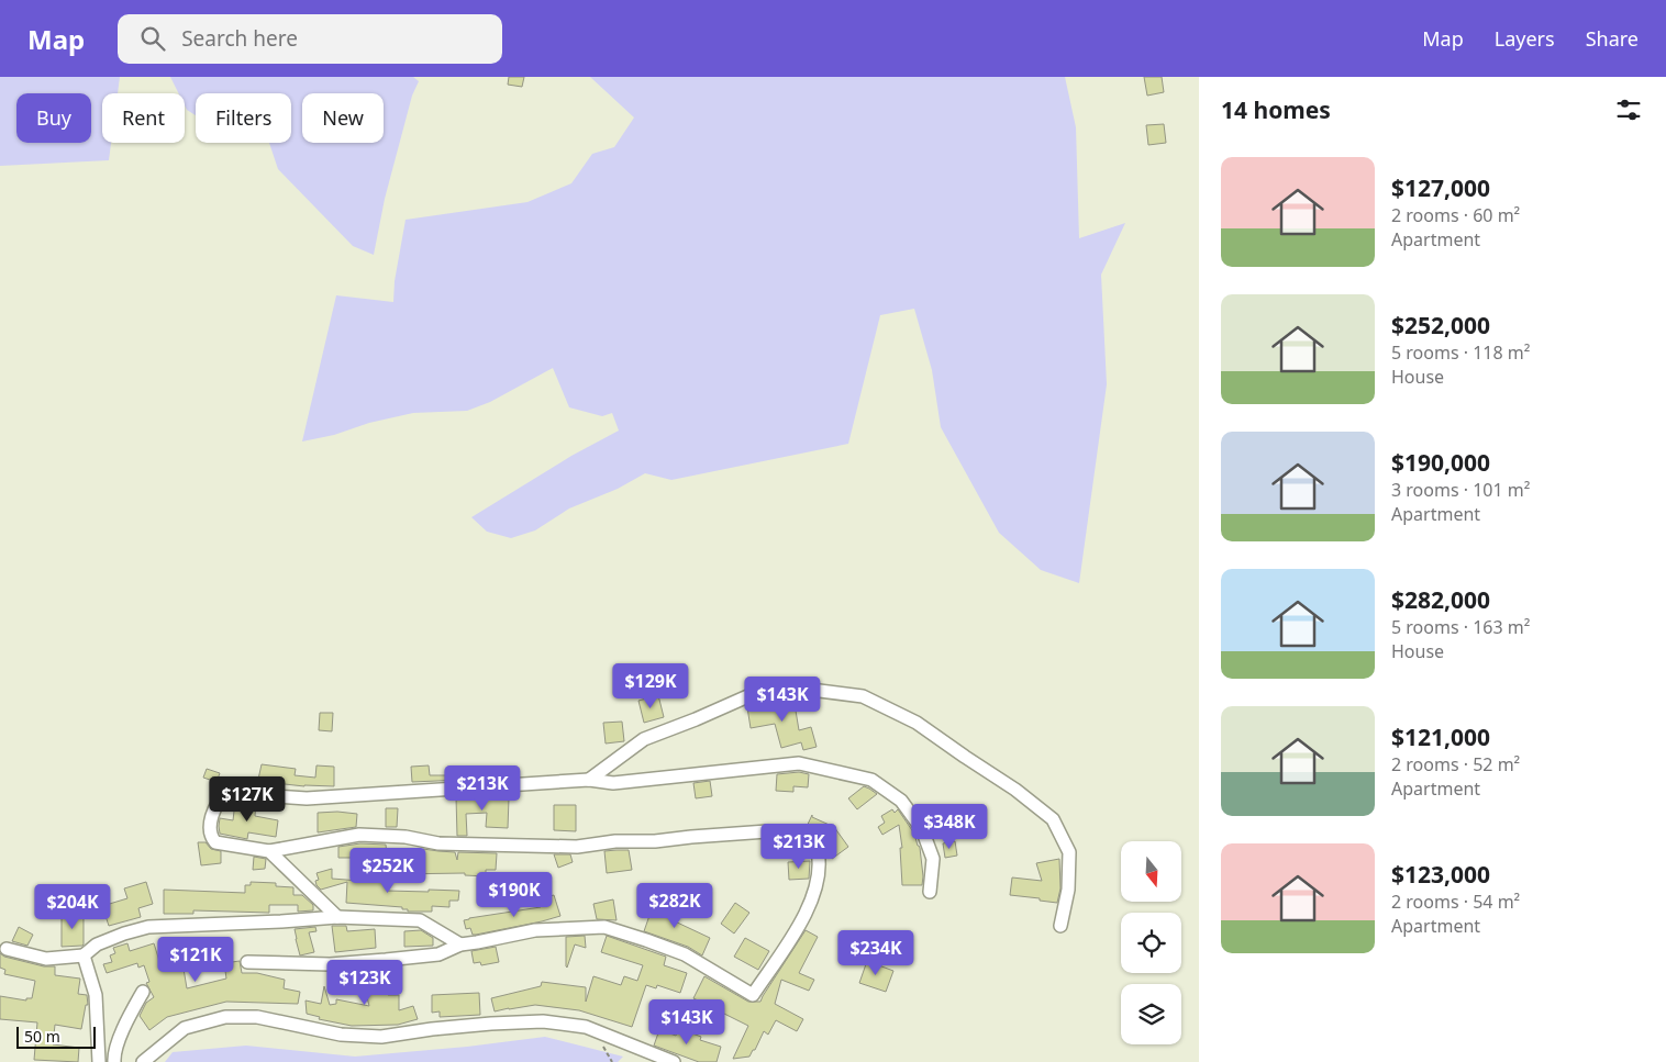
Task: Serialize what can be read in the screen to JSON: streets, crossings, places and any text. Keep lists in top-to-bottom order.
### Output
{
  "scale_bar": "50 m",
  "north": "bottom",
  "page": {
    "header": "Map",
    "search": "Search here",
    "nav": ["Map", "Layers", "Share"],
    "heading": "14 homes",
    "chip": [
      "Buy",
      "Rent",
      "Filters",
      "New"
    ],
    "list": [
      {
        "name": "$127,000",
        "note": "2 rooms · 60 m² · Apartment"
      },
      {
        "name": "$252,000",
        "note": "5 rooms · 118 m² · House"
      },
      {
        "name": "$190,000",
        "note": "3 rooms · 101 m² · Apartment"
      },
      {
        "name": "$282,000",
        "note": "5 rooms · 163 m² · House"
      },
      {
        "name": "$121,000",
        "note": "2 rooms · 52 m² · Apartment"
      },
      {
        "name": "$123,000",
        "note": "2 rooms · 54 m² · Apartment"
      }
    ],
    "price": [
      "$129K",
      "$143K",
      "$213K",
      "$127K",
      "$348K",
      "$213K",
      "$252K",
      "$190K",
      "$282K",
      "$204K",
      "$234K",
      "$121K",
      "$123K",
      "$143K"
    ],
    "scale": "50 m"
  }
}
